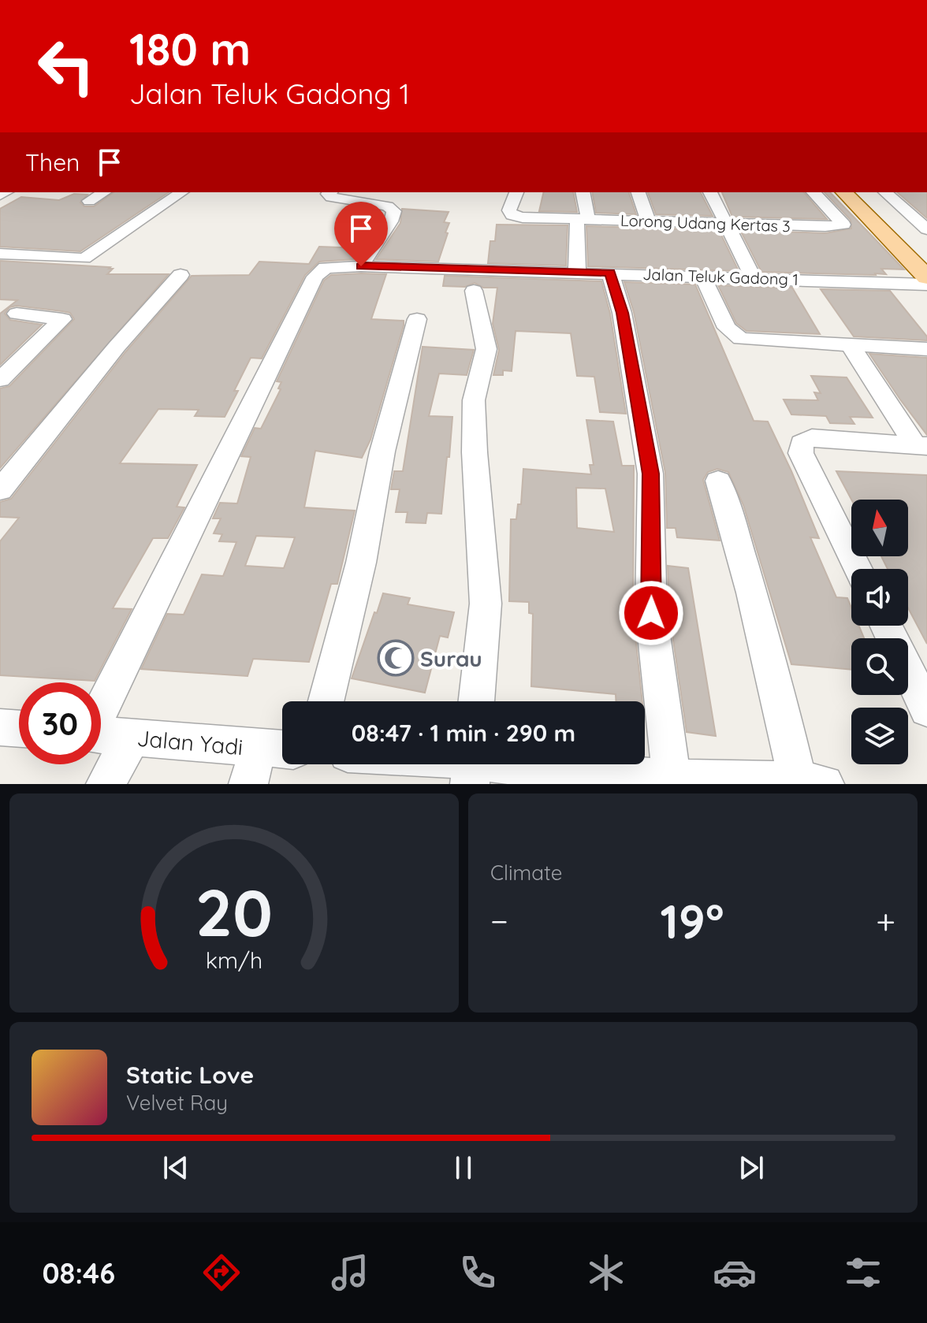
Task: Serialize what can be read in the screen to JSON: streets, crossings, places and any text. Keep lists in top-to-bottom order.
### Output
{
  "streets": {
    "street": ["Lorong Udang Kertas 3", "Jalan Teluk Gadong 1", "Jalan Yadi"]
  },
  "places": {
    "mosque": ["Surau"]
  },
  "north": "top",
  "page": {
    "turn": ["180 m", "Jalan Teluk Gadong 1"],
    "then": "Then",
    "limit": "30",
    "trip": "08:47 · 1 min · 290 m",
    "tile": "Climate",
    "heat": ["−", "19°", "+"],
    "song": ["Static Love", "Velvet Ray"],
    "tabs": "08:46",
    "gauge": ["20", "km/h"]
  }
}
